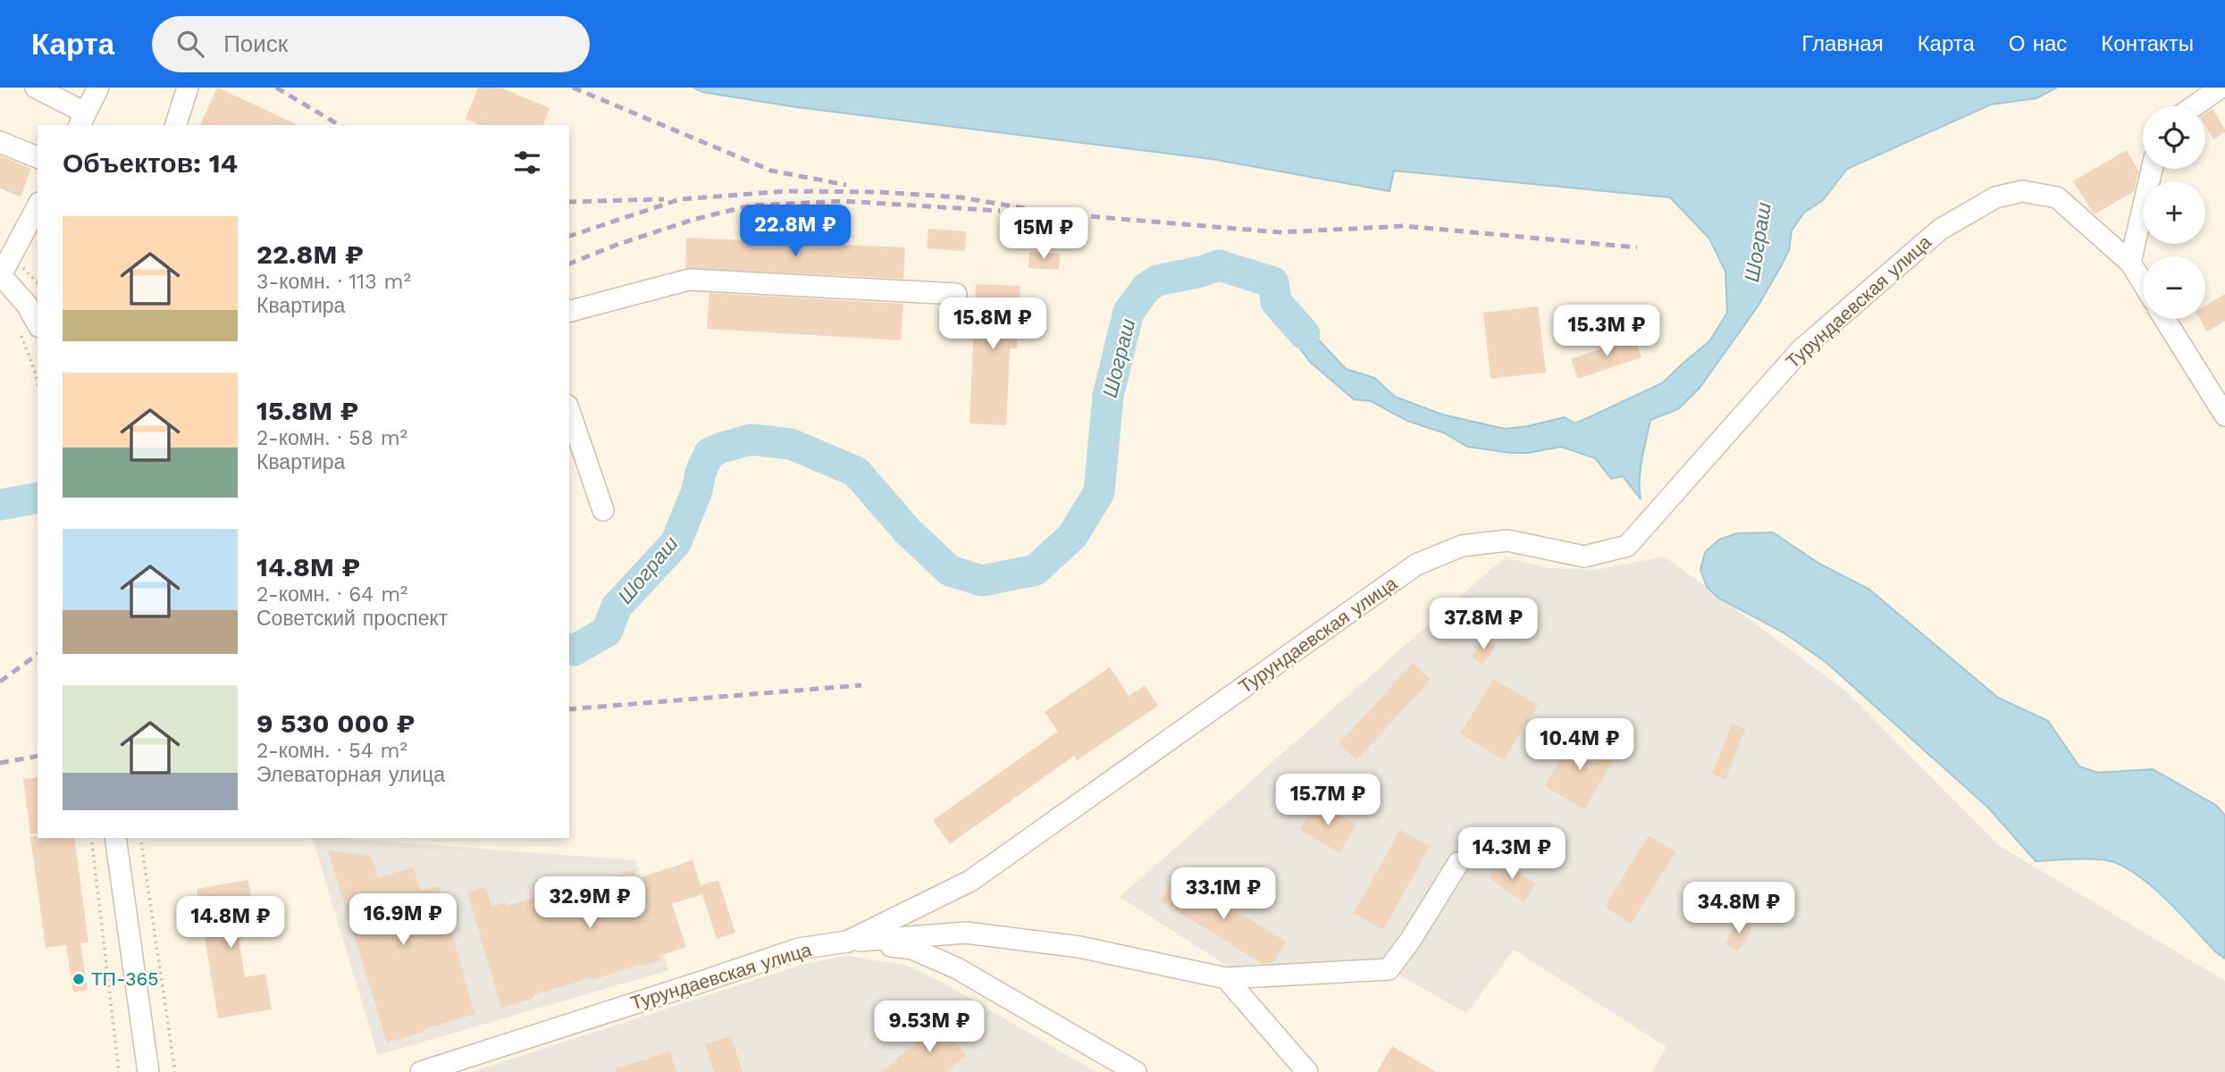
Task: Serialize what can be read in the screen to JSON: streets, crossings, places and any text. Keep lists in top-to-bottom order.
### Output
{
  "streets": {
    "street": ["Турундаевская улица"]
  },
  "water": ["Шограш"],
  "places": ["ТП-365"],
  "page": {
    "header": "Карта",
    "search": "Поиск",
    "nav": [
      "Главная",
      "Карта",
      "О нас",
      "Контакты"
    ],
    "map_buttons": ["+", "−"],
    "heading": "Объектов: 14",
    "list": [
      {
        "name": "22.8M ₽",
        "note": "3-комн. · 113 m² · Квартира"
      },
      {
        "name": "15.8M ₽",
        "note": "2-комн. · 58 m² · Квартира"
      },
      {
        "name": "14.8M ₽",
        "note": "2-комн. · 64 m² · Советский проспект"
      },
      {
        "name": "9 530 000 ₽",
        "note": "2-комн. · 54 m² · Элеваторная улица"
      }
    ],
    "price": [
      "22.8M ₽",
      "15M ₽",
      "15.8M ₽",
      "15.3M ₽",
      "37.8M ₽",
      "10.4M ₽",
      "15.7M ₽",
      "14.3M ₽",
      "33.1M ₽",
      "32.9M ₽",
      "34.8M ₽",
      "16.9M ₽",
      "14.8M ₽",
      "9.53M ₽"
    ]
  }
}
